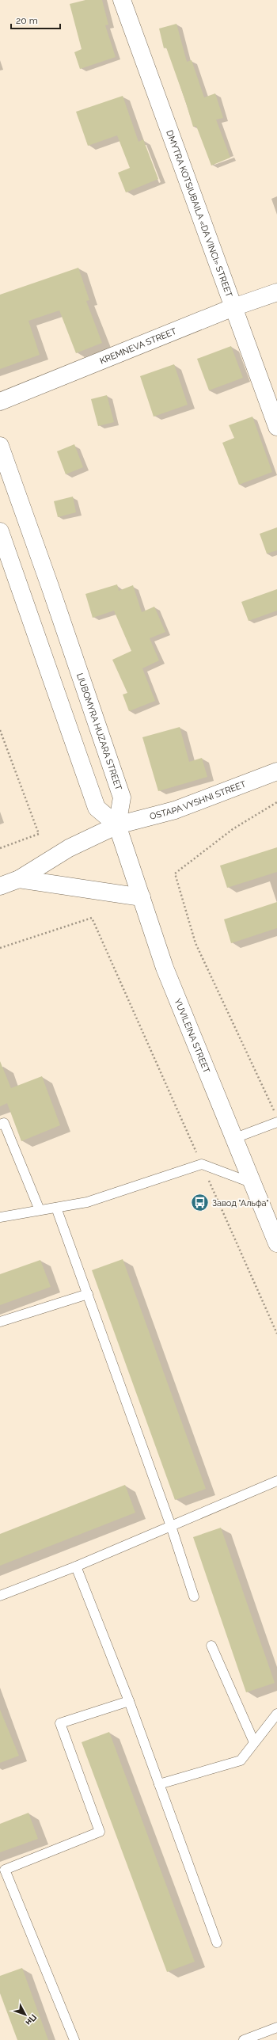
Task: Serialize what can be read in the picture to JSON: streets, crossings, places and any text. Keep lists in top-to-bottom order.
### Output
{
  "streets": {
    "street": [
      "DMYTRA KOTSIUBAILA «DA VINCI» STREET",
      "KREMNEVA STREET",
      "LIUBOMYRA HUZARA STREET",
      "OSTAPA VYSHNI STREET",
      "YUVILEINA STREET"
    ]
  },
  "crossings": [
    ["DMYTRA KOTSIUBAILA «DA VINCI» STREET", "KREMNEVA STREET"],
    ["LIUBOMYRA HUZARA STREET", "OSTAPA VYSHNI STREET"],
    ["LIUBOMYRA HUZARA STREET", "YUVILEINA STREET"],
    ["OSTAPA VYSHNI STREET", "YUVILEINA STREET"]
  ],
  "places": {
    "bus stop": ["Завод \"Альфа\""]
  },
  "scale_bar": "20 m",
  "north": "bottom right"
}
